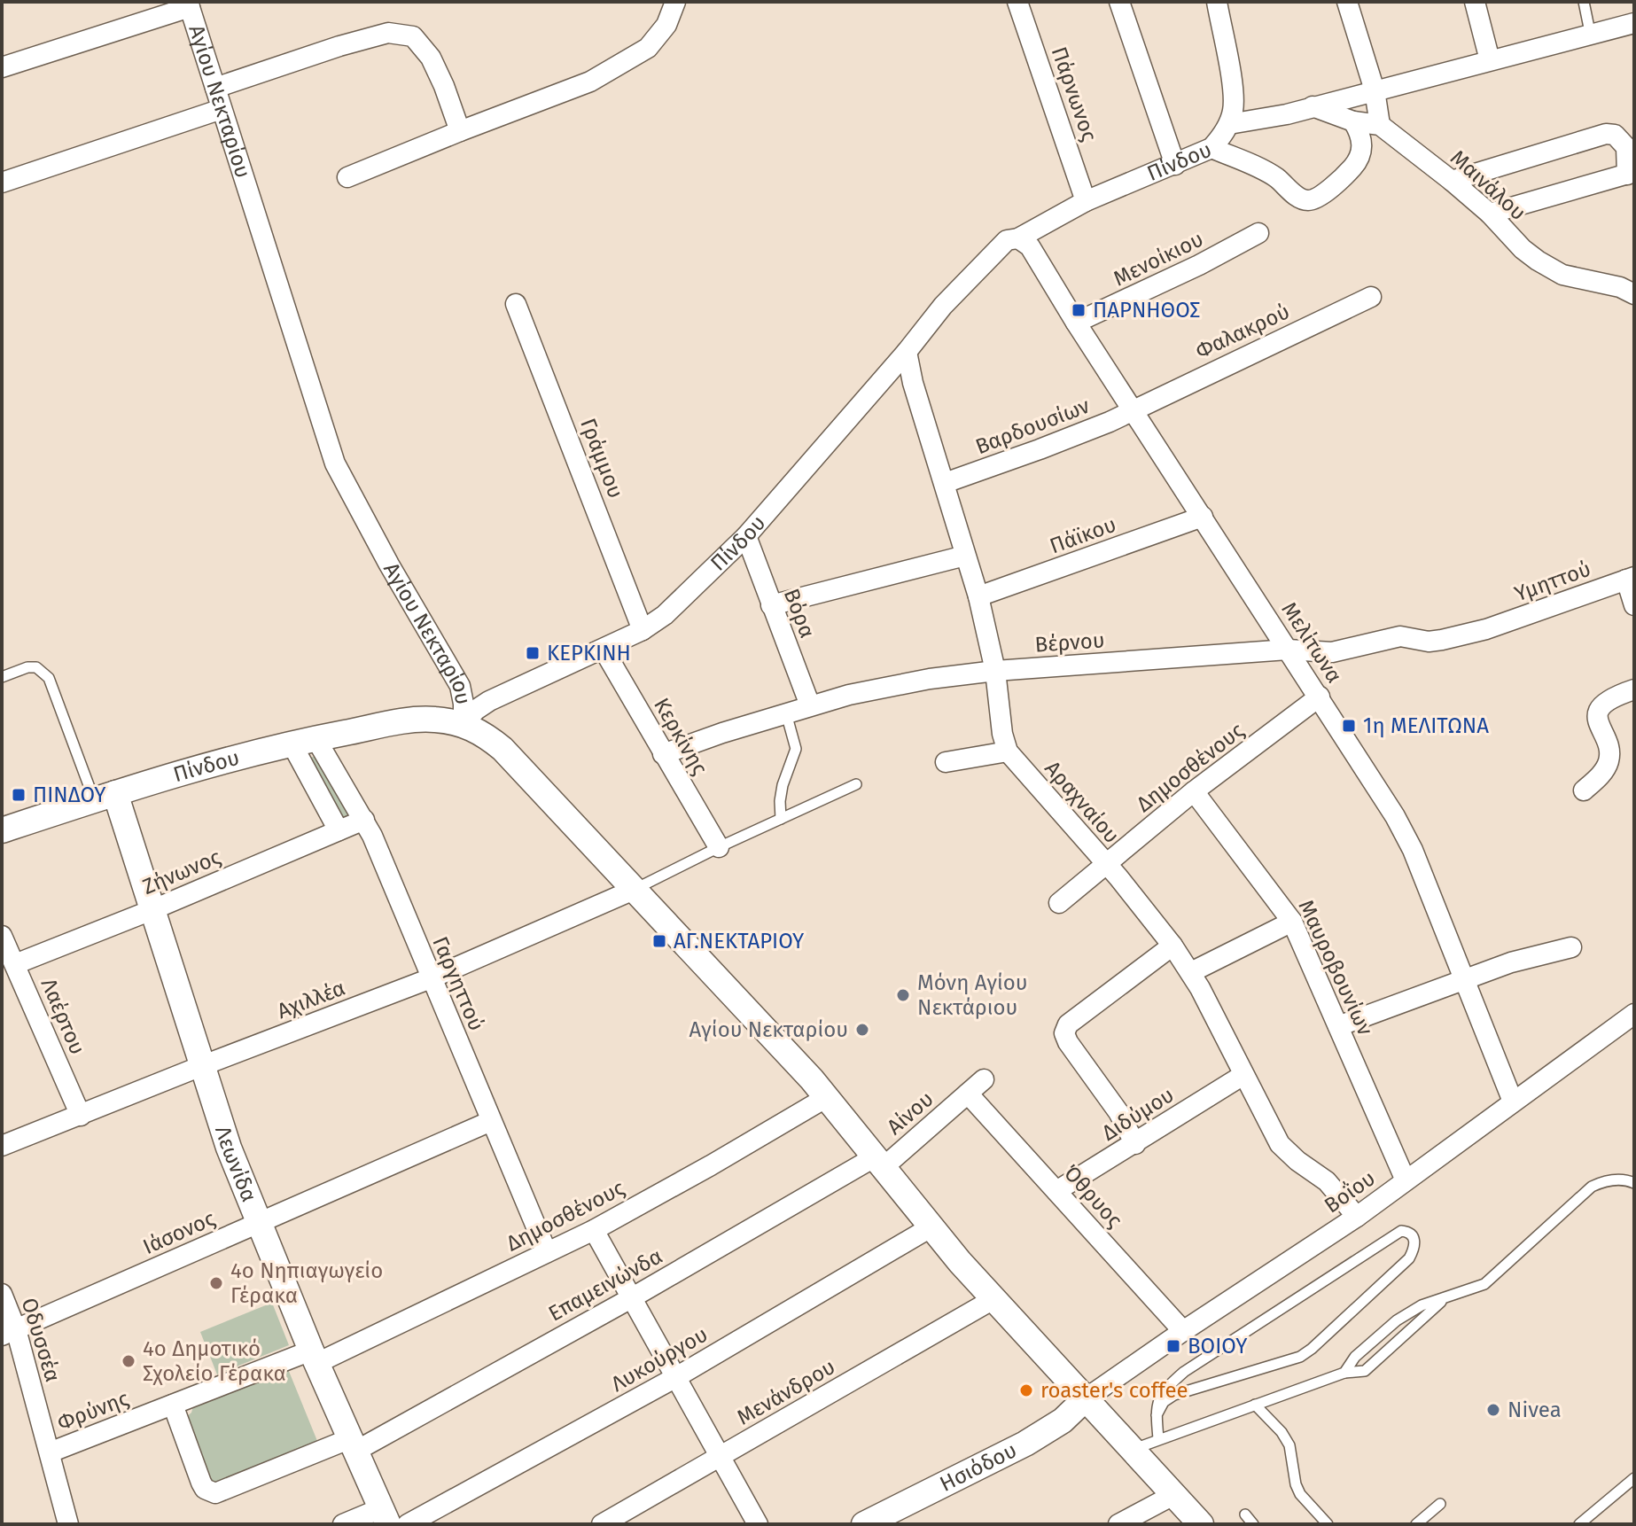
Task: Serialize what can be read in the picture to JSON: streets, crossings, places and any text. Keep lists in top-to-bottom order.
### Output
{
  "streets": {
    "street": [
      "Πάρνωνος",
      "Αγίου Νεκταρίου",
      "Πίνδου",
      "Μαινάλου",
      "Μενοίκιου",
      "Φαλακρού",
      "Βαρδουσίων",
      "Γράμμου",
      "Πάϊκου",
      "Υμηττού",
      "Βόρα",
      "Βέρνου",
      "Μελίτωνα",
      "Κερκίνης",
      "Δημοσθένους",
      "Αραχναίου",
      "Ζήνωνος",
      "Μαυροβουνίων",
      "Γαργηττού",
      "Αχιλλέα",
      "Λαέρτου",
      "Αίνου",
      "Διδύμου",
      "Λεωνίδα",
      "Βοΐου",
      "Όθρυος",
      "Ιάσονος",
      "Επαμεινώνδα",
      "Οδυσσέα",
      "Λυκούργου",
      "Μενάνδρου",
      "Φρύνης",
      "Ησιόδου"
    ]
  },
  "crossings": [
    ["Πάρνωνος", "Πίνδου"],
    ["Αγίου Νεκταρίου", "Πίνδου"],
    ["Αγίου Νεκταρίου", "Δημοσθένους"],
    ["Αγίου Νεκταρίου", "Αχιλλέα"],
    ["Αγίου Νεκταρίου", "Αίνου"],
    ["Αγίου Νεκταρίου", "Βοΐου"],
    ["Αγίου Νεκταρίου", "Επαμεινώνδα"],
    ["Αγίου Νεκταρίου", "Λυκούργου"],
    ["Αγίου Νεκταρίου", "Μενάνδρου"],
    ["Αγίου Νεκταρίου", "Ησιόδου"],
    ["Πίνδου", "Γράμμου"],
    ["Πίνδου", "Βόρα"],
    ["Πίνδου", "Μελίτωνα"],
    ["Πίνδου", "Κερκίνης"],
    ["Πίνδου", "Αραχναίου"],
    ["Πίνδου", "Γαργηττού"],
    ["Πίνδου", "Λεωνίδα"],
    ["Μενοίκιου", "Μελίτωνα"],
    ["Φαλακρού", "Βαρδουσίων"],
    ["Φαλακρού", "Μελίτωνα"],
    ["Βαρδουσίων", "Μελίτωνα"],
    ["Βαρδουσίων", "Αραχναίου"],
    ["Πάϊκου", "Μελίτωνα"],
    ["Πάϊκου", "Αραχναίου"],
    ["Υμηττού", "Βέρνου"],
    ["Βόρα", "Βέρνου"],
    ["Βέρνου", "Μελίτωνα"],
    ["Βέρνου", "Κερκίνης"],
    ["Βέρνου", "Αραχναίου"],
    ["Μελίτωνα", "Δημοσθένους"],
    ["Μελίτωνα", "Βοΐου"],
    ["Δημοσθένους", "Αραχναίου"],
    ["Δημοσθένους", "Μαυροβουνίων"],
    ["Δημοσθένους", "Γαργηττού"],
    ["Δημοσθένους", "Λεωνίδα"],
    ["Δημοσθένους", "Φρύνης"],
    ["Αραχναίου", "Διδύμου"],
    ["Αραχναίου", "Βοΐου"],
    ["Ζήνωνος", "Γαργηττού"],
    ["Ζήνωνος", "Λαέρτου"],
    ["Ζήνωνος", "Λεωνίδα"],
    ["Μαυροβουνίων", "Βοΐου"],
    ["Γαργηττού", "Αχιλλέα"],
    ["Γαργηττού", "Ιάσονος"],
    ["Αχιλλέα", "Λαέρτου"],
    ["Αχιλλέα", "Λεωνίδα"],
    ["Αίνου", "Όθρυος"],
    ["Αίνου", "Επαμεινώνδα"],
    ["Διδύμου", "Όθρυος"],
    ["Λεωνίδα", "Ιάσονος"],
    ["Λεωνίδα", "Επαμεινώνδα"],
    ["Λεωνίδα", "Φρύνης"],
    ["Βοΐου", "Όθρυος"],
    ["Βοΐου", "Ησιόδου"],
    ["Ιάσονος", "Οδυσσέα"],
    ["Επαμεινώνδα", "Φρύνης"],
    ["Οδυσσέα", "Φρύνης"]
  ],
  "places": {
    "transit": [
      "ΠΑΡΝΗΘΟΣ",
      "ΚΕΡΚΙΝΗ",
      "1η ΜΕΛΙΤΩΝΑ",
      "ΠΙΝΔΟΥ",
      "ΑΓ.ΝΕΚΤΑΡΙΟΥ",
      "ΒΟΙΟΥ"
    ],
    "other": [
      "Μόνη Αγίου Νεκτάριου",
      "Αγίου Νεκταρίου",
      "4ο Νηπιαγωγείο Γέρακα",
      "4ο Δημοτικό Σχολείο Γέρακα",
      "roaster's coffee",
      "Nivea"
    ]
  }
}
